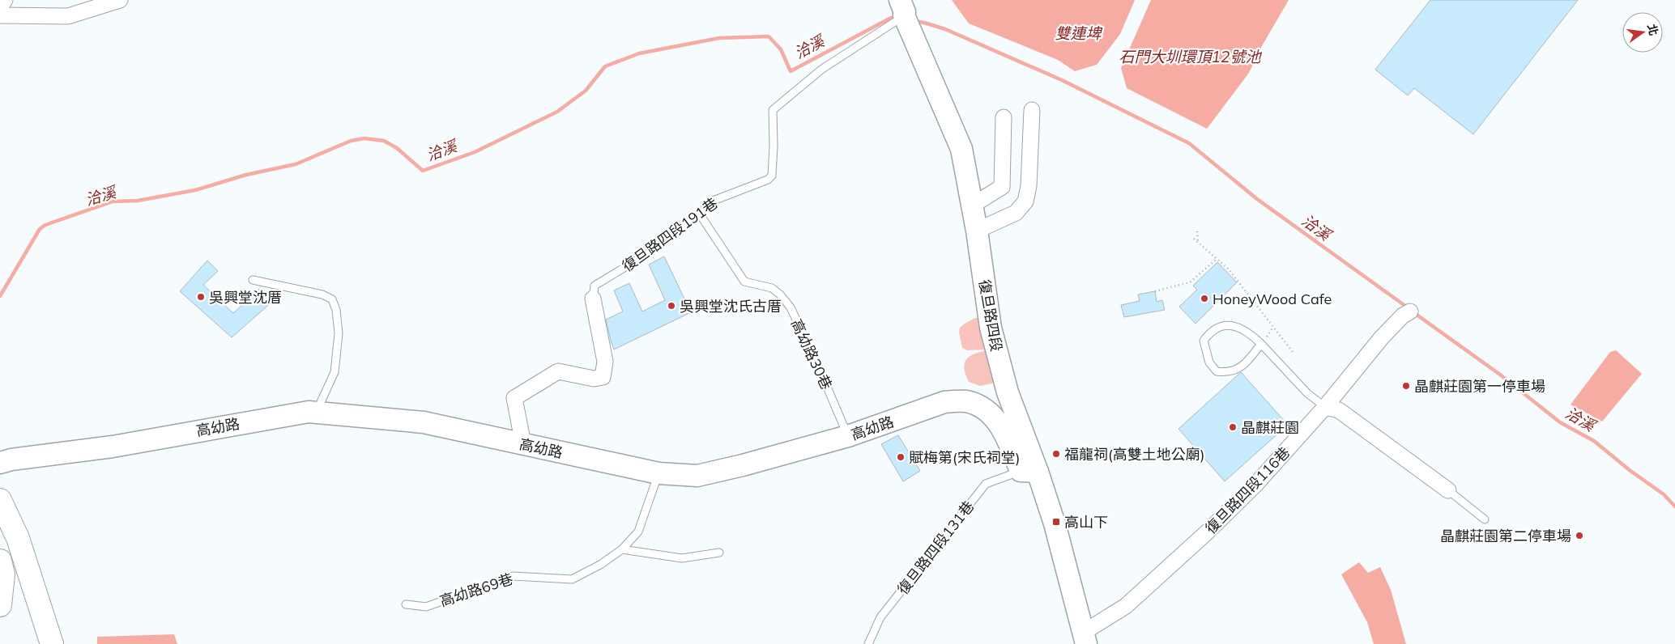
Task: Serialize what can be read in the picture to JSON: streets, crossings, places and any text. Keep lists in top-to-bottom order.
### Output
{
  "streets": {
    "street": ["復旦路四段", "高幼路", "復旦路四段116巷"],
    "lane": [
      "復旦路四段191巷",
      "高幼路30巷",
      "復旦路四段131巷",
      "高幼路69巷"
    ]
  },
  "crossings": [
    ["復旦路四段191巷", "復旦路四段"],
    ["復旦路四段191巷", "高幼路30巷"],
    ["復旦路四段", "高幼路"],
    ["復旦路四段", "復旦路四段116巷"],
    ["復旦路四段", "復旦路四段131巷"],
    ["高幼路30巷", "高幼路"],
    ["高幼路", "復旦路四段131巷"],
    ["高幼路", "高幼路69巷"]
  ],
  "water": ["雙連埤", "洽溪", "石門大圳環頂12號池"],
  "places": {
    "other": [
      "吳興堂沈厝",
      "HoneyWood Cafe",
      "吳興堂沈氏古厝",
      "晶麒莊園第一停車場",
      "晶麒莊園",
      "福龍祠(高雙土地公廟)",
      "賦梅第(宋氏祠堂)",
      "晶麒莊園第二停車場"
    ],
    "transit": ["高山下"]
  },
  "north": "right"
}
